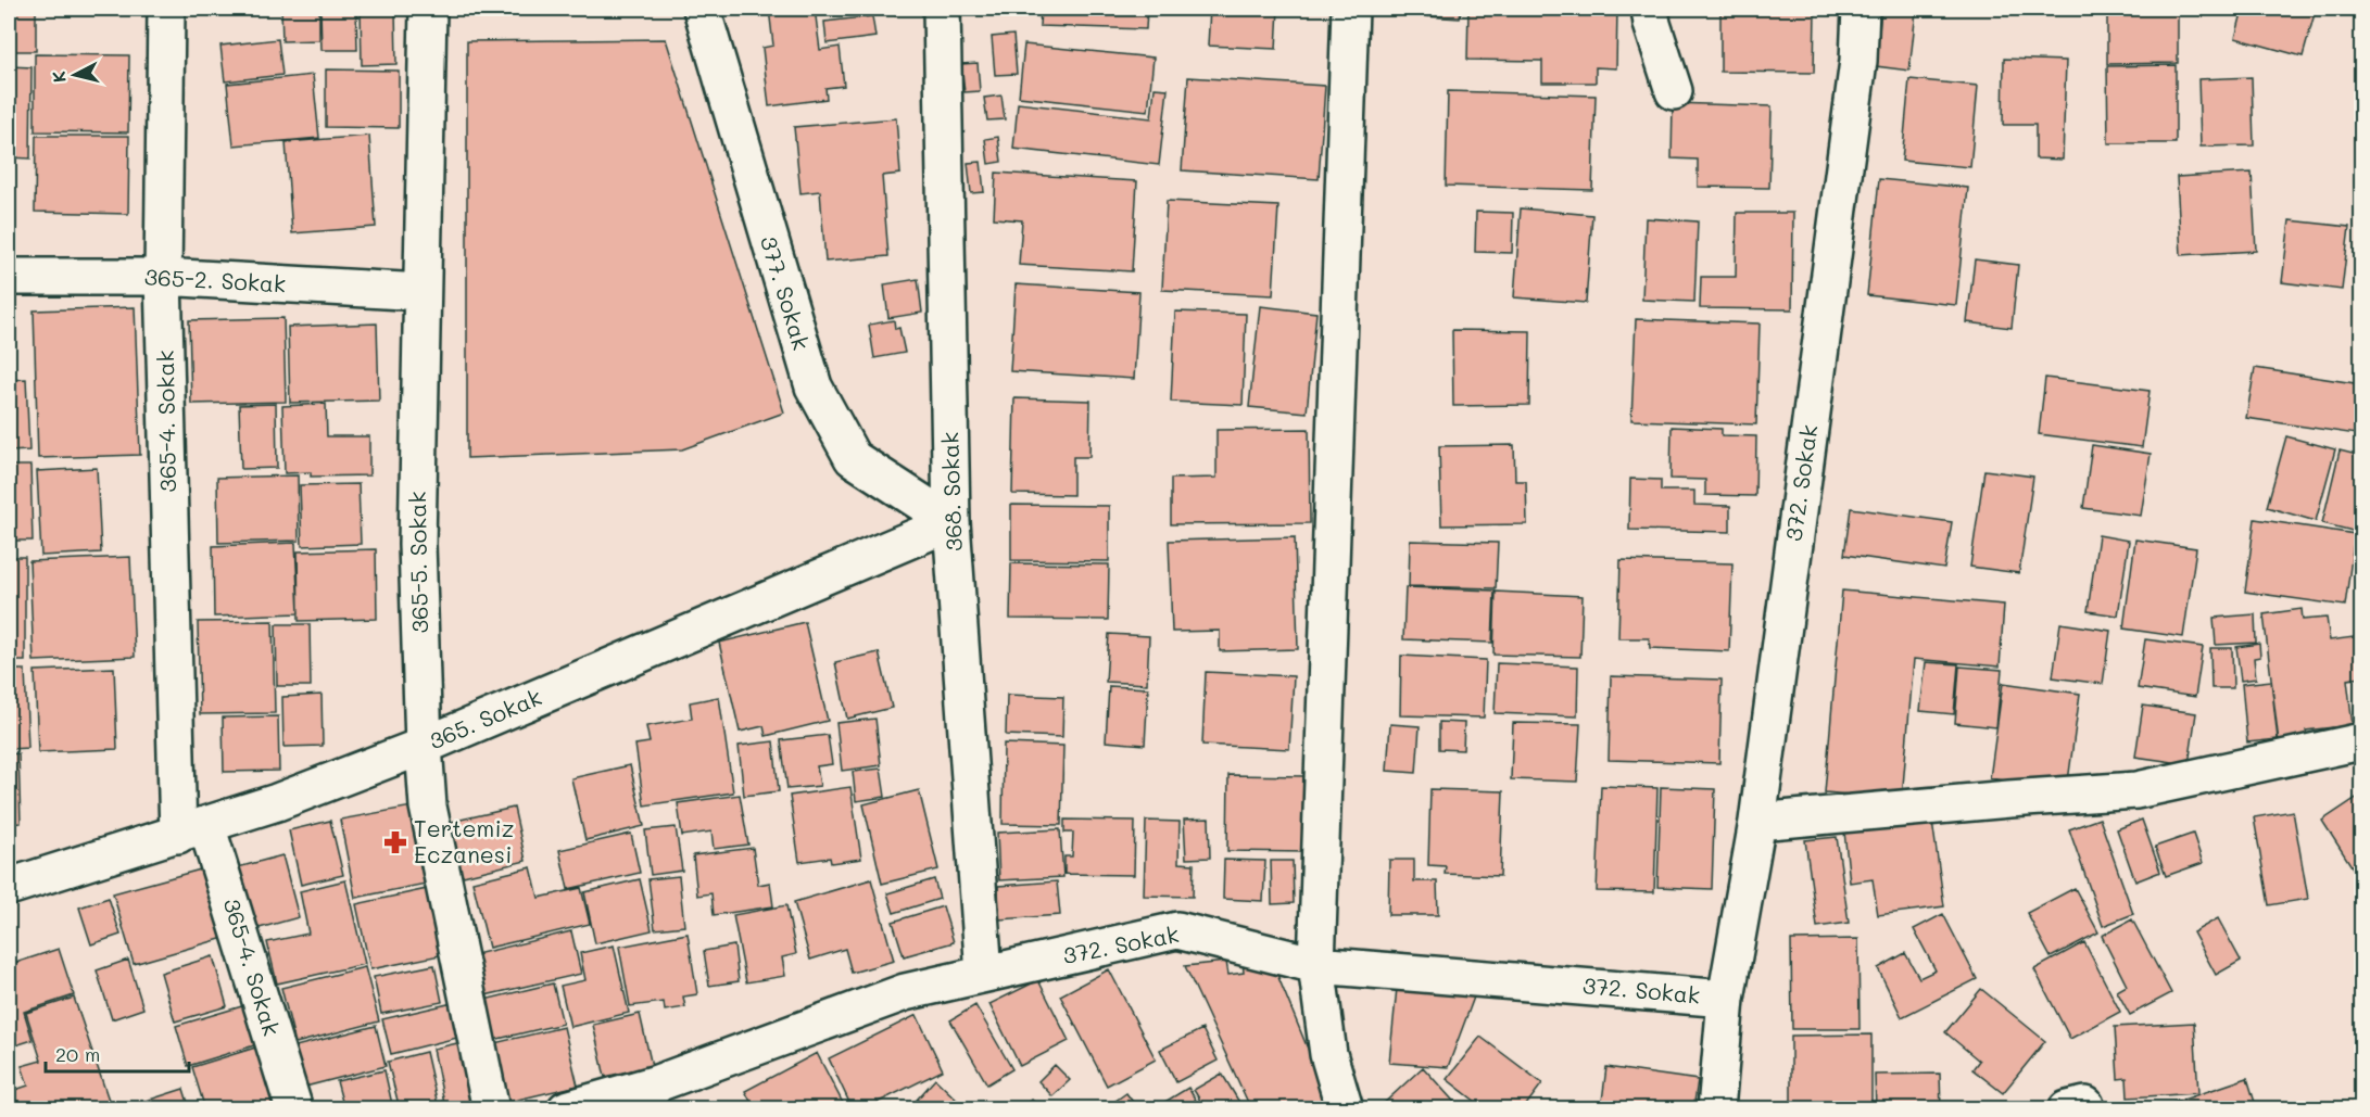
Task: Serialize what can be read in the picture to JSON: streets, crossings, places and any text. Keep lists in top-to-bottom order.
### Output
{
  "streets": {
    "street": [
      "365-2. Sokak",
      "377. Sokak",
      "365-4. Sokak",
      "372. Sokak",
      "368. Sokak",
      "365-5. Sokak",
      "365. Sokak"
    ]
  },
  "crossings": [
    ["365-2. Sokak", "365-4. Sokak"],
    ["365-2. Sokak", "365-5. Sokak"],
    ["377. Sokak", "368. Sokak"],
    ["377. Sokak", "365. Sokak"],
    ["365-4. Sokak", "365. Sokak"],
    ["372. Sokak", "368. Sokak"],
    ["368. Sokak", "365. Sokak"],
    ["365-5. Sokak", "365. Sokak"]
  ],
  "places": {
    "pharmacy": ["Tertemiz Eczanesi"]
  },
  "scale_bar": "20 m",
  "north": "left"
}
